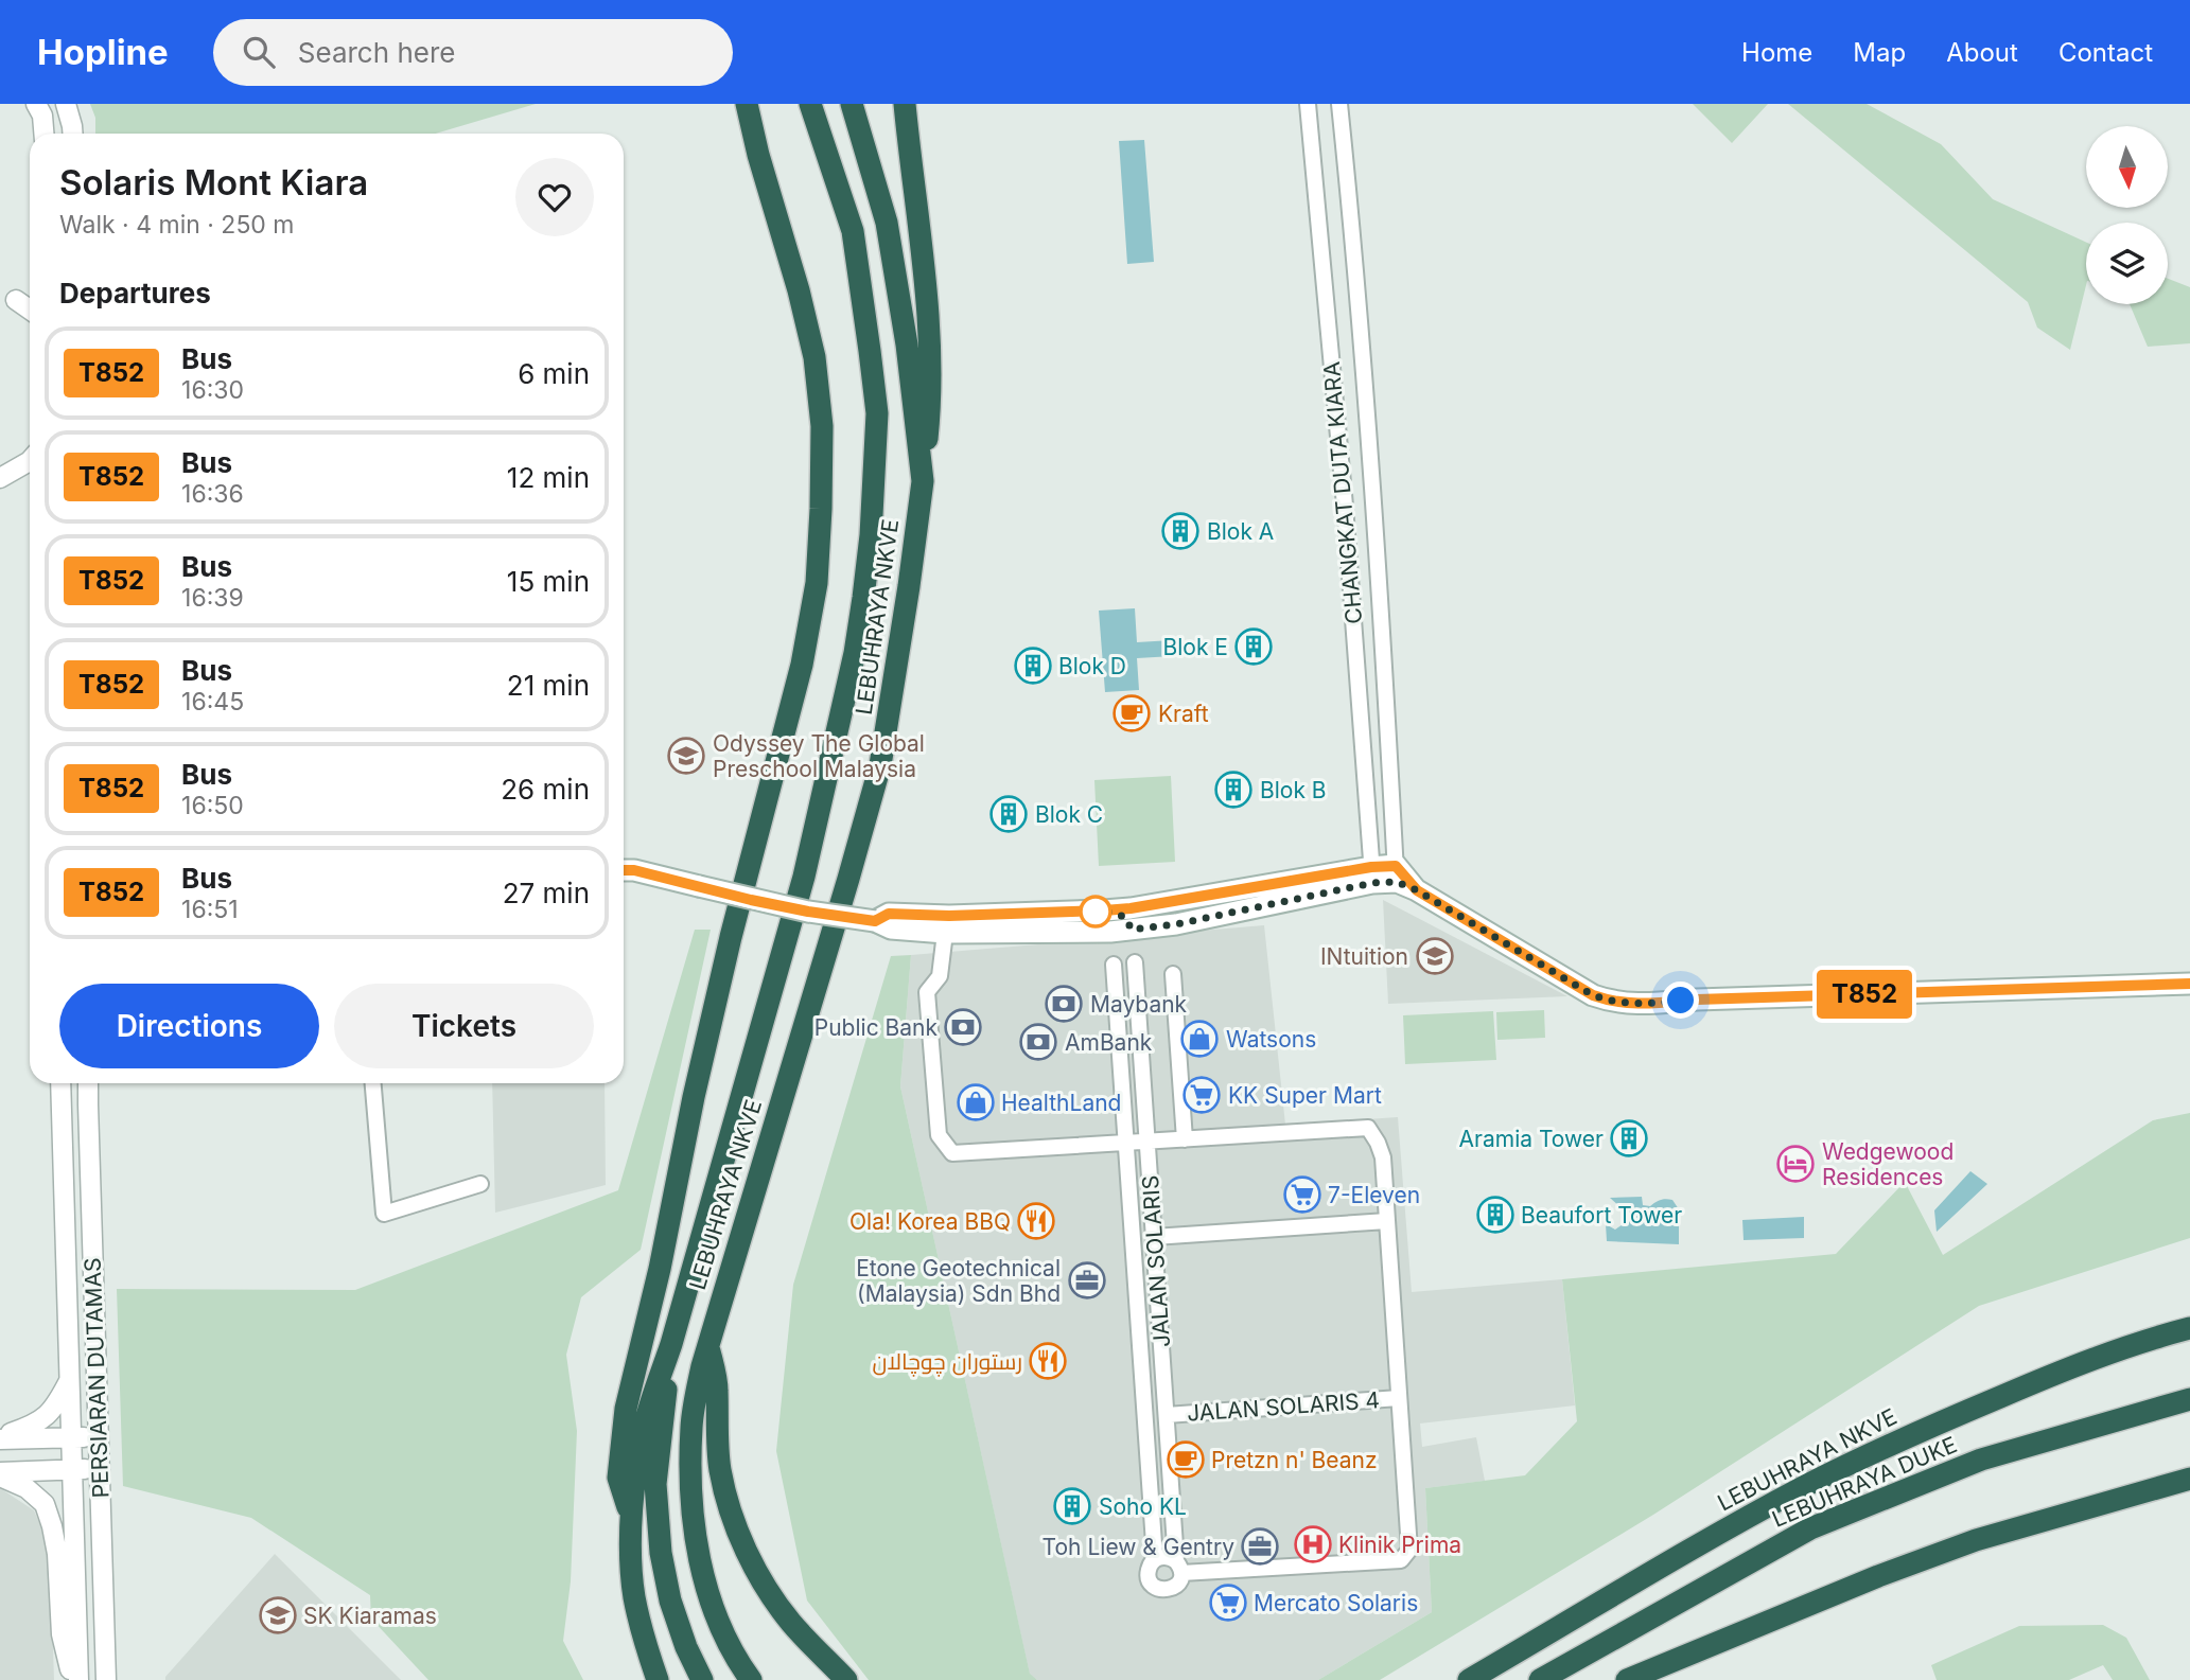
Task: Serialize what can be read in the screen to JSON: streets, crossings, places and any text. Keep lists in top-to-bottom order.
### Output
{
  "streets": {
    "highway": ["LEBUHRAYA NKVE", "LEBUHRAYA DUKE"],
    "street": [
      "CHANGKAT DUTA KIARA",
      "JALAN SOLARIS",
      "PERSIARAN DUTAMAS",
      "JALAN SOLARIS 4"
    ]
  },
  "crossings": [
    ["JALAN SOLARIS", "JALAN SOLARIS 4"]
  ],
  "places": {
    "building": [
      "Blok A",
      "Blok E",
      "Blok D",
      "Blok B",
      "Blok C",
      "Aramia Tower",
      "Beaufort Tower",
      "Soho KL"
    ],
    "cafe": ["Kraft", "Pretzn n' Beanz"],
    "school or university": ["Odyssey The Global Preschool Malaysia", "INtuition", "SK Kiaramas"],
    "bank": ["Maybank", "Public Bank", "AmBank"],
    "shop": ["Watsons", "HealthLand"],
    "supermarket": ["KK Super Mart", "7-Eleven", "Mercato Solaris"],
    "hotel": ["Wedgewood Residences"],
    "restaurant": ["Ola! Korea BBQ", "رستوران چوچالان"],
    "office": ["Etone Geotechnical (Malaysia) Sdn Bhd", "Toh Liew & Gentry"],
    "hospital": ["Klinik Prima"]
  },
  "lines": ["bus line T852"],
  "north": "bottom",
  "page": {
    "header": "Hopline",
    "search": "Search here",
    "nav": [
      "Home",
      "Map",
      "About",
      "Contact"
    ],
    "on_map": "T852",
    "heading": [
      ["Solaris Mont Kiara", "Walk · 4 min · 250 m"],
      "Departures"
    ],
    "list": [
      {
        "mark": "T852",
        "name": "Bus",
        "note": "16:30",
        "value": "6 min"
      },
      {
        "mark": "T852",
        "name": "Bus",
        "note": "16:36",
        "value": "12 min"
      },
      {
        "mark": "T852",
        "name": "Bus",
        "note": "16:39",
        "value": "15 min"
      },
      {
        "mark": "T852",
        "name": "Bus",
        "note": "16:45",
        "value": "21 min"
      },
      {
        "mark": "T852",
        "name": "Bus",
        "note": "16:50",
        "value": "26 min"
      },
      {
        "mark": "T852",
        "name": "Bus",
        "note": "16:51",
        "value": "27 min"
      }
    ],
    "buttons": ["Directions", "Tickets"]
  }
}
